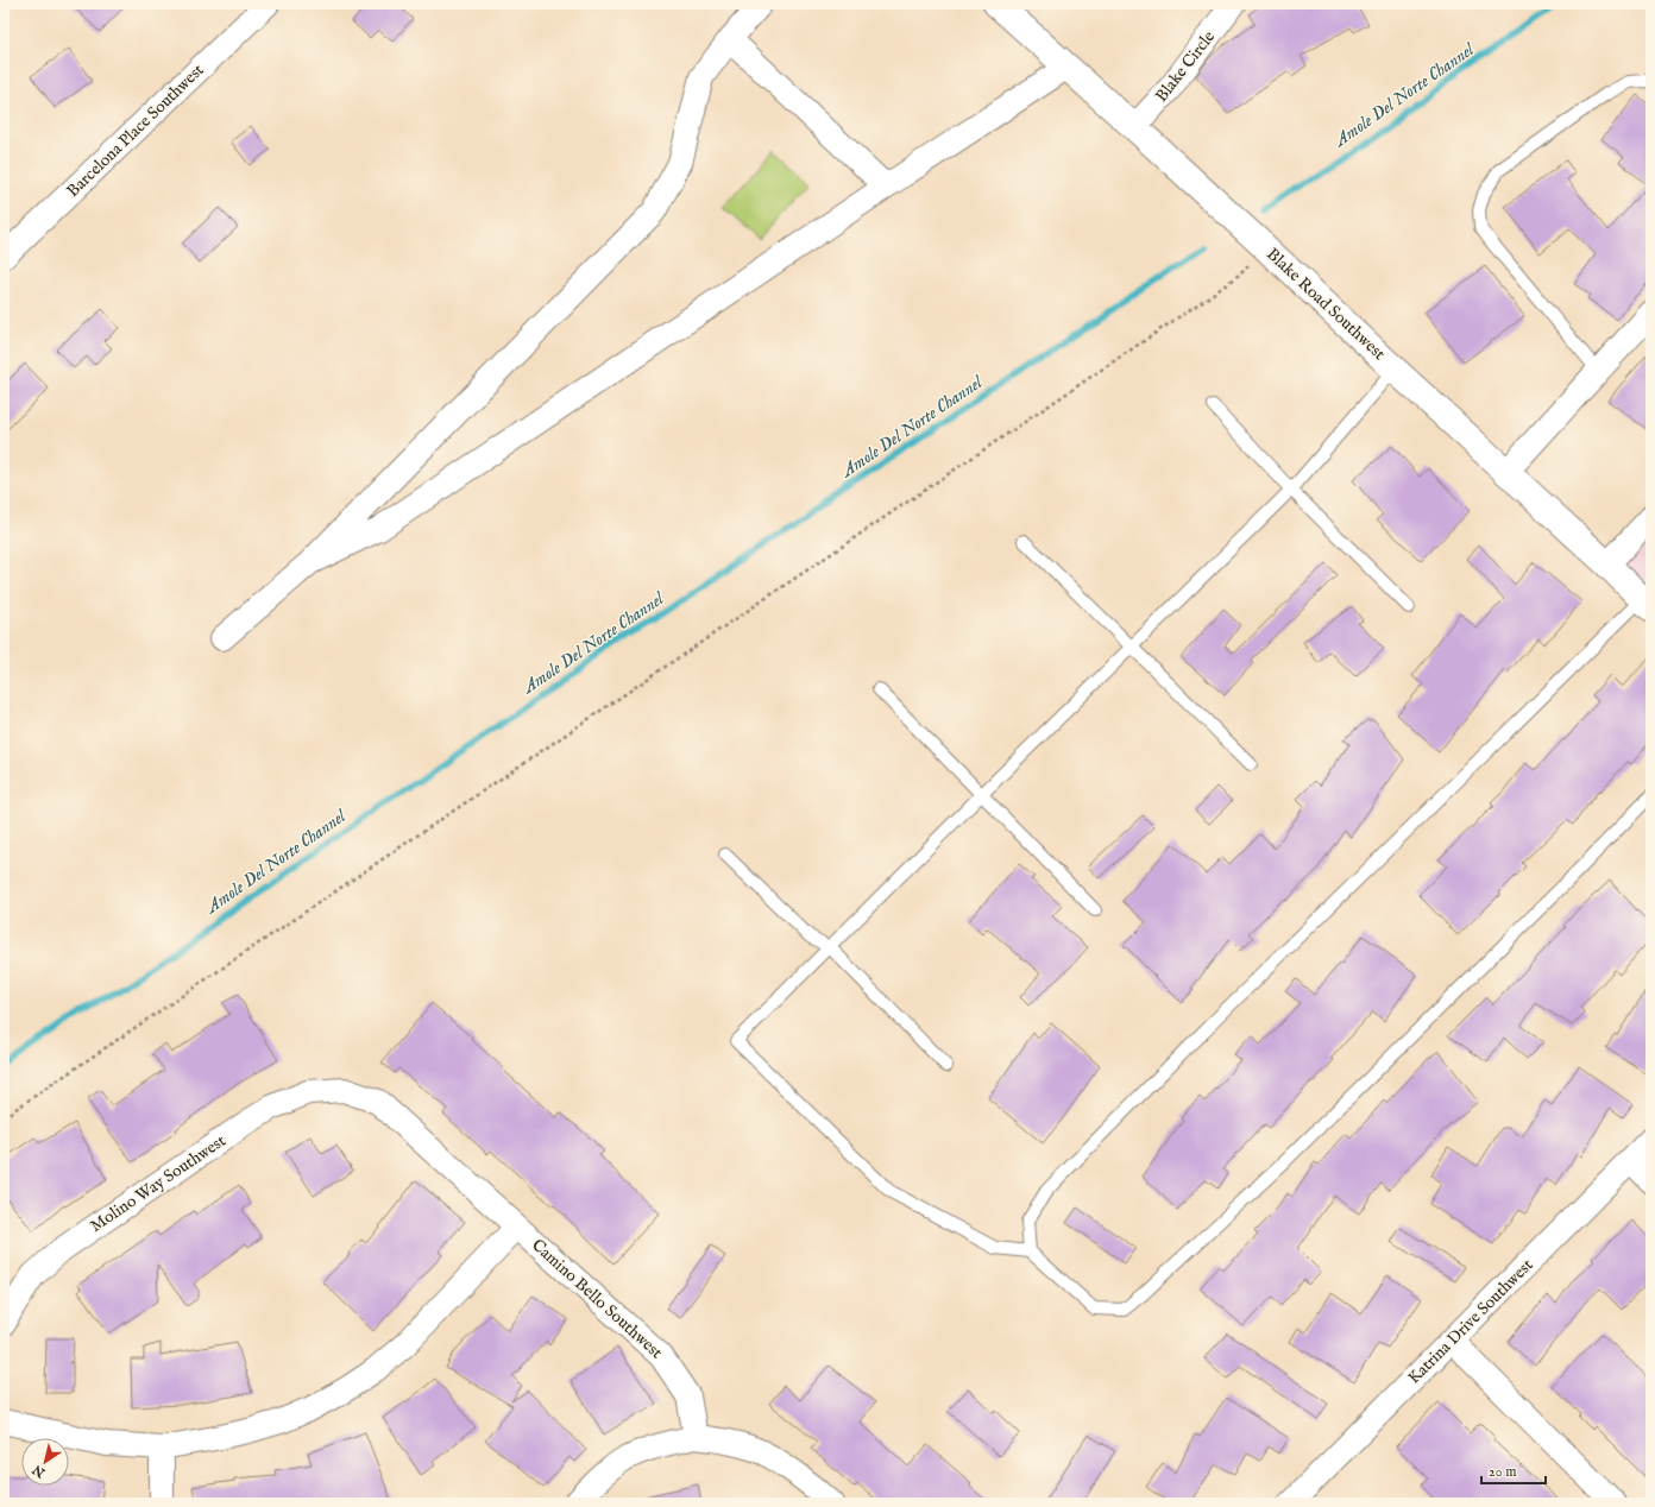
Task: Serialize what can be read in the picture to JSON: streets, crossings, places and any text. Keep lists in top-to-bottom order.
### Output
{
  "streets": {
    "main road": ["Blake Road Southwest"],
    "street": [
      "Blake Circle",
      "Barcelona Place Southwest",
      "Molino Way Southwest",
      "Camino Bello Southwest",
      "Katrina Drive Southwest"
    ]
  },
  "crossings": [
    ["Blake Circle", "Blake Road Southwest"],
    ["Molino Way Southwest", "Camino Bello Southwest"]
  ],
  "water": ["Amole Del Norte Channel"],
  "scale_bar": "20 m",
  "north": "bottom left"
}
